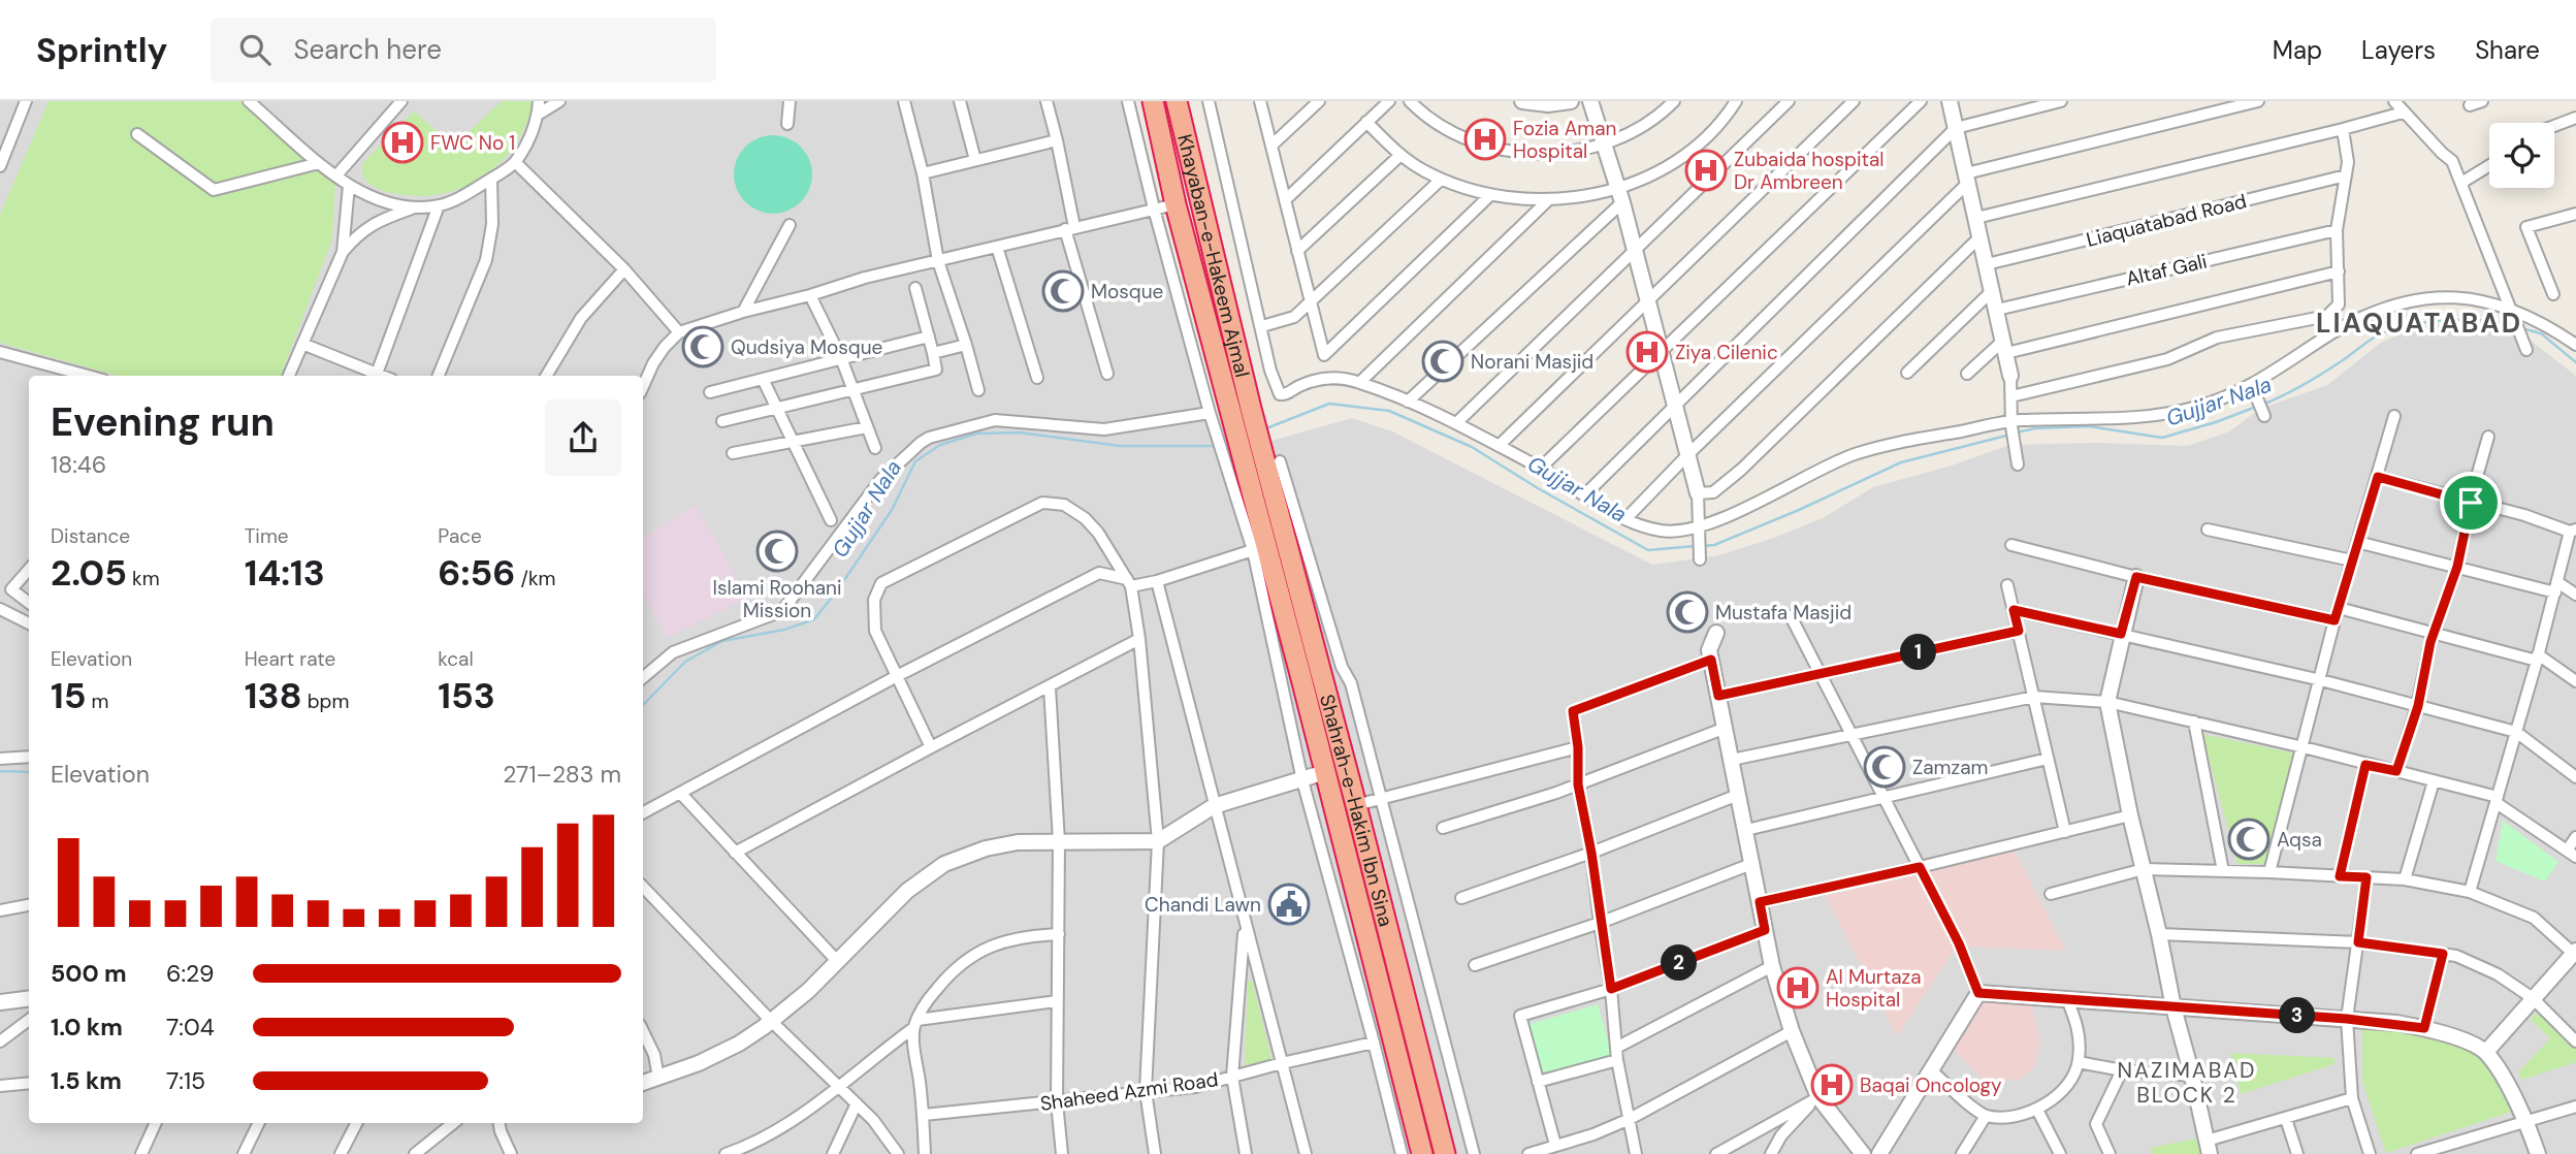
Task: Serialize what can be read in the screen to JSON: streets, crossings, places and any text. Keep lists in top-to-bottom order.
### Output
{
  "streets": {
    "highway": ["Khayaban-e-Hakeem Ajmal", "Shahrah-e-Hakim Ibn Sina"],
    "street": ["Liaquatabad Road", "Altaf Gali", "Shaheed Azmi Road"]
  },
  "districts": ["LIAQUATABAD", "NAZIMABAD BLOCK 2"],
  "water": ["Gujjar Nala"],
  "places": {
    "hospital": [
      "Fozia Aman Hospital",
      "FWC No 1",
      "Zubaida hospital Dr Ambreen",
      "Ziya Cilenic",
      "Al Murtaza Hospital",
      "Baqai Oncology"
    ],
    "mosque": [
      "Mosque",
      "Qudsiya Mosque",
      "Norani Masjid",
      "Islami Roohani Mission",
      "Mustafa Masjid",
      "Zamzam",
      "Aqsa"
    ],
    "public building": ["Chandi Lawn"]
  },
  "page": {
    "header": "Sprintly",
    "search": "Search here",
    "nav": ["Map", "Layers", "Share"],
    "heading": ["Evening run", "18:46"],
    "stats": [
      ["Distance", "2.05 km"],
      ["Time", "14:13"],
      ["Pace", "6:56 /km"],
      ["Elevation", "15 m"],
      ["Heart rate", "138 bpm"],
      ["kcal", "153"]
    ],
    "pins": ["1", "2", "3"],
    "chart": ["Elevation", "271–283 m"],
    "list": [
      {
        "name": "500 m",
        "note": "6:29"
      },
      {
        "name": "1.0 km",
        "note": "7:04"
      },
      {
        "name": "1.5 km",
        "note": "7:15"
      }
    ]
  }
}
